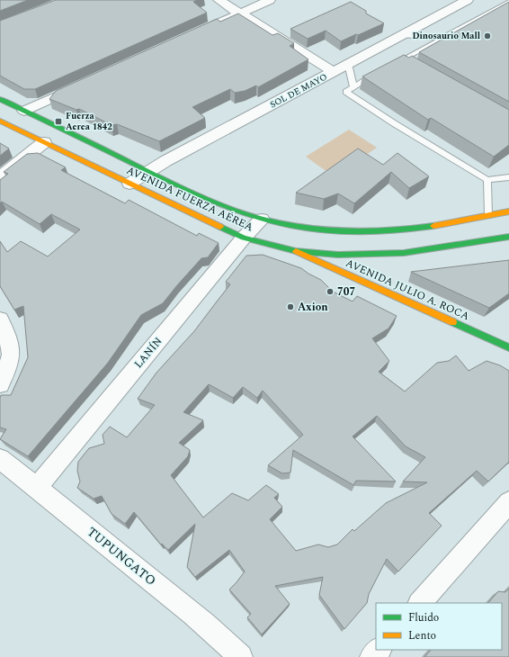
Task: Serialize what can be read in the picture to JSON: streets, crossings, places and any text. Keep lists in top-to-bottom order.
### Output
{
  "streets": {
    "main road": ["AVENIDA FUERZA AÉREA", "AVENIDA JULIO A. ROCA"],
    "street": ["SOL DE MAYO", "LANÍN", "TUPUNGATO"]
  },
  "crossings": [
    ["SOL DE MAYO", "AVENIDA FUERZA AÉREA"],
    ["AVENIDA FUERZA AÉREA", "AVENIDA JULIO A. ROCA"],
    ["AVENIDA FUERZA AÉREA", "LANÍN"],
    ["LANÍN", "TUPUNGATO"]
  ],
  "places": {
    "other": ["Dinosaurio Mall", "707", "Axion"],
    "transit": ["Fuerza Aerea 1842"]
  },
  "legend": ["Fluido", "Lento"]
}
